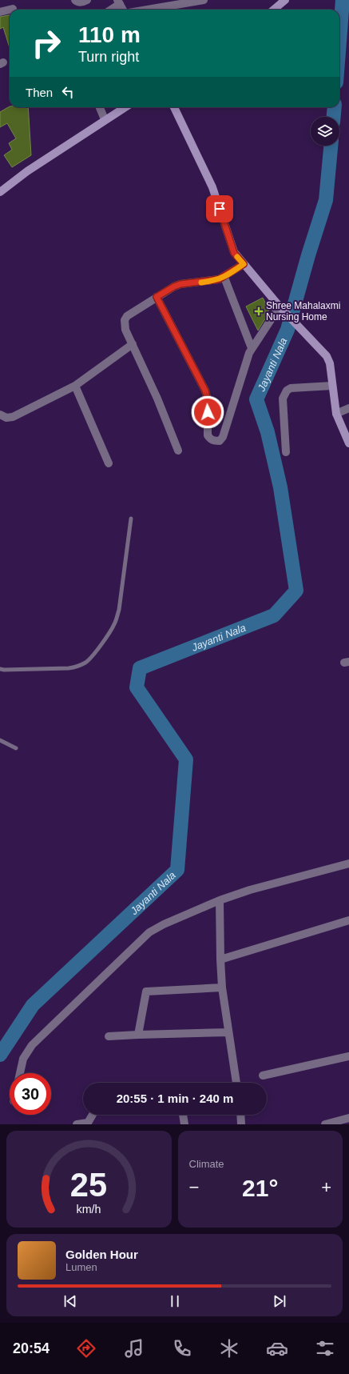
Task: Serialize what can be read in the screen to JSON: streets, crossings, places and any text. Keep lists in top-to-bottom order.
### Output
{
  "water": ["Jayanti Nala"],
  "places": {
    "health": ["Shree Mahalaxmi Nursing Home"]
  },
  "page": {
    "turn": ["110 m", "Turn right"],
    "then": "Then",
    "limit": "30",
    "trip": "20:55 · 1 min · 240 m",
    "tile": "Climate",
    "heat": ["−", "21°", "+"],
    "song": ["Golden Hour", "Lumen"],
    "tabs": "20:54",
    "gauge": ["25", "km/h"]
  }
}
